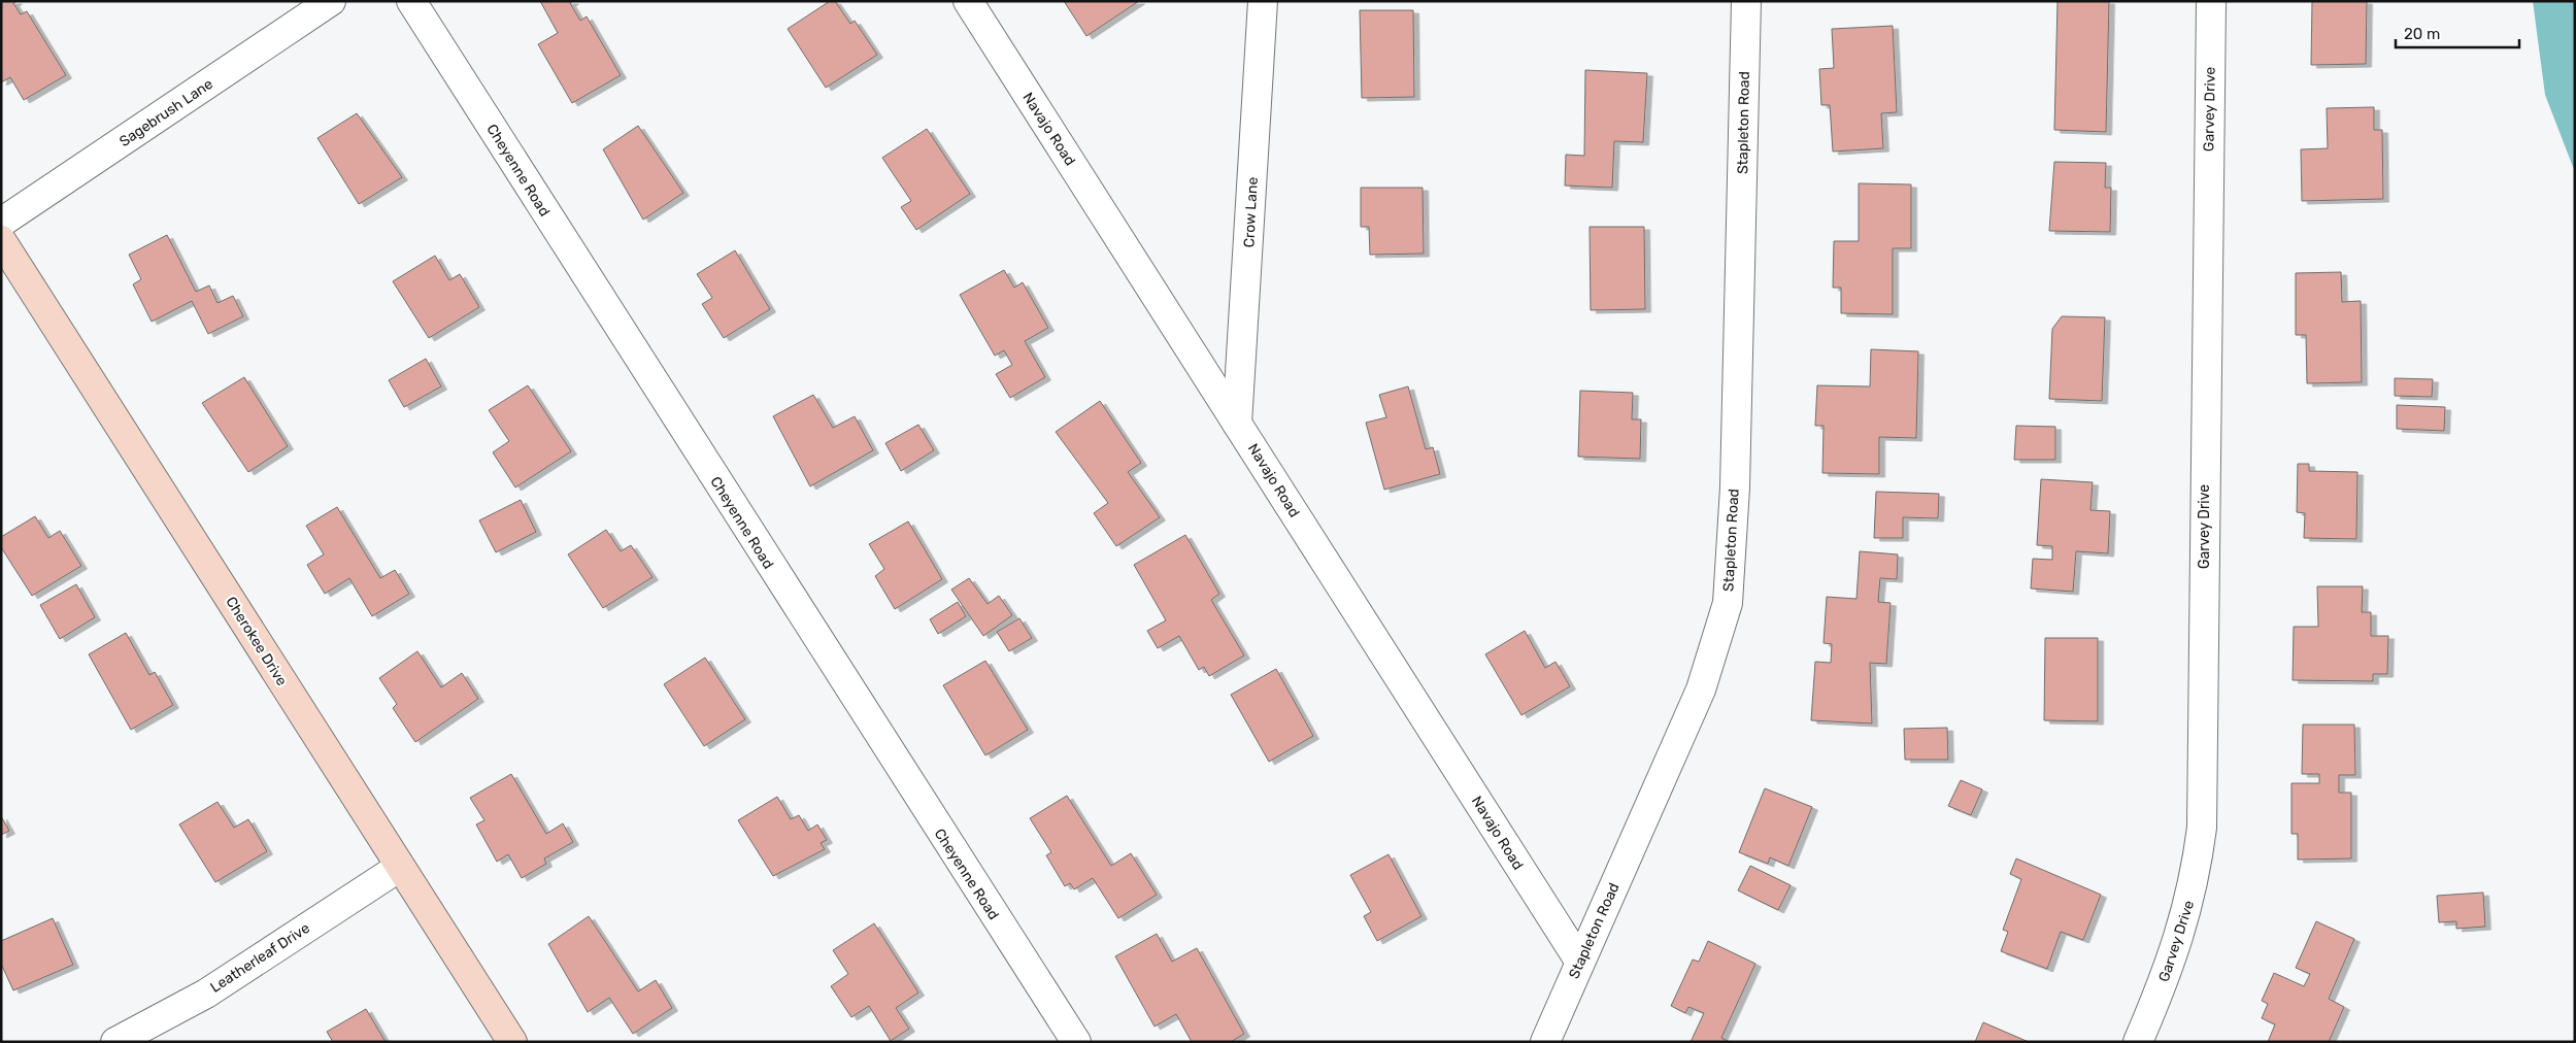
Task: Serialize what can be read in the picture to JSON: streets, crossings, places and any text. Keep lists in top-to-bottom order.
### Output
{
  "streets": {
    "street": [
      "Garvey Drive",
      "Sagebrush Lane",
      "Stapleton Road",
      "Navajo Road",
      "Cheyenne Road",
      "Crow Lane",
      "Cherokee Drive",
      "Leatherleaf Drive"
    ]
  },
  "crossings": [
    ["Stapleton Road", "Navajo Road"],
    ["Navajo Road", "Crow Lane"],
    ["Cherokee Drive", "Leatherleaf Drive"]
  ],
  "scale_bar": "20 m"
}
